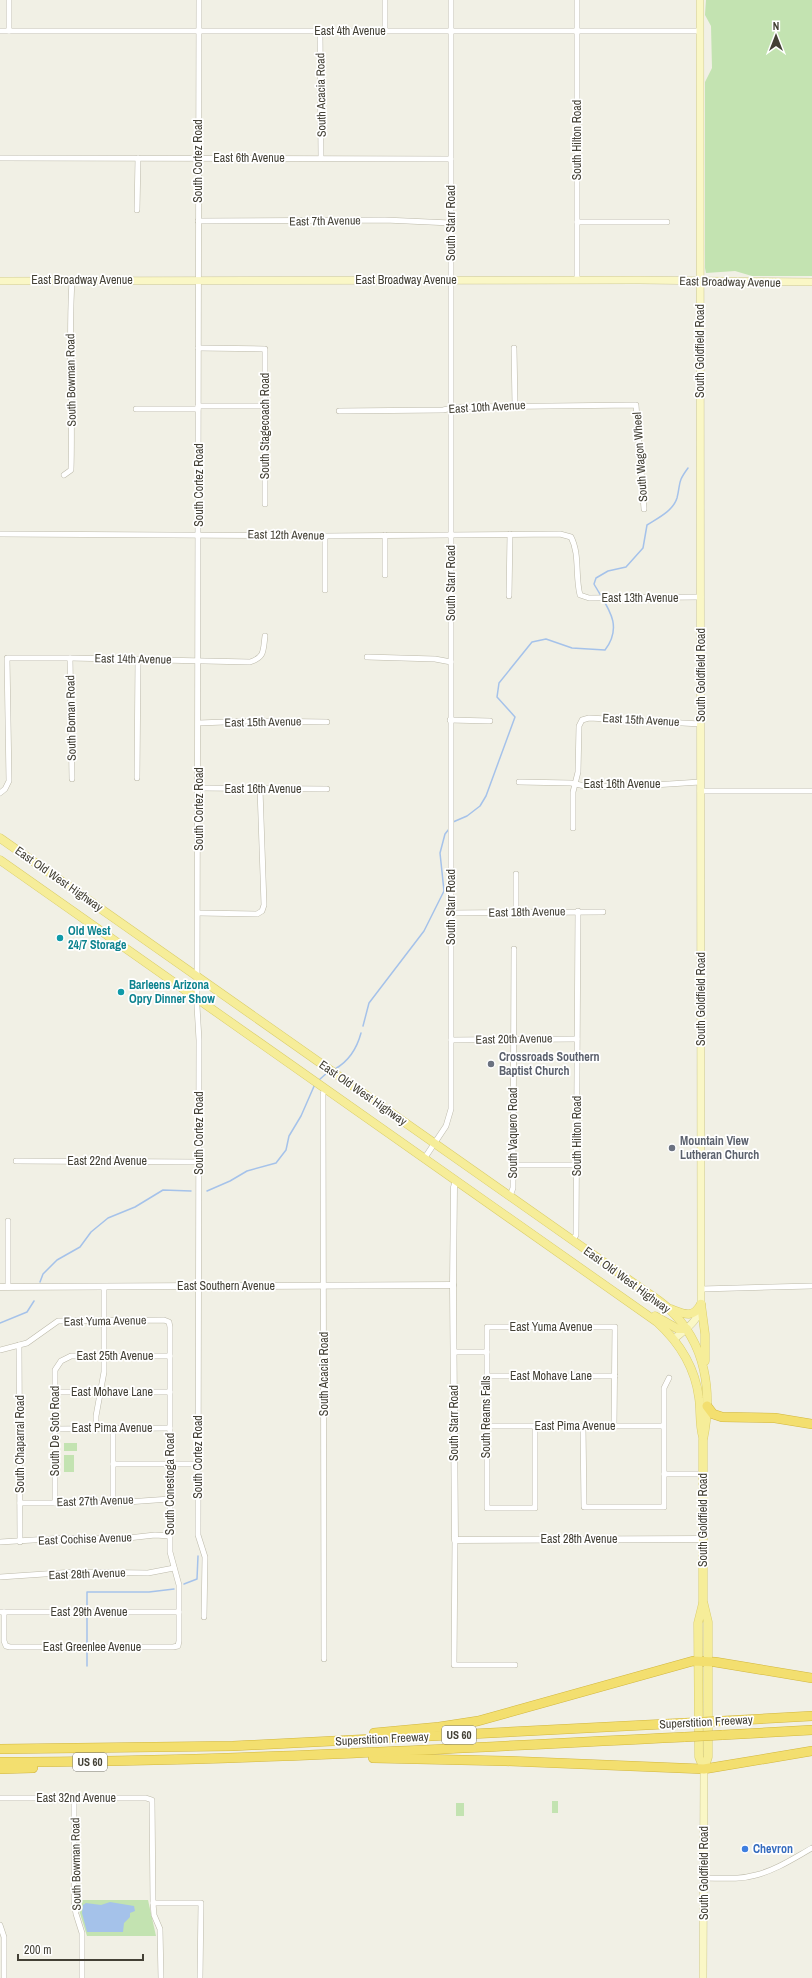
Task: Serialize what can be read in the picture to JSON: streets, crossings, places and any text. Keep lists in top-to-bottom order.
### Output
{
  "streets": {
    "highway": ["Superstition Freeway", "US 60"],
    "main road": ["East Broadway Avenue", "South Goldfield Road", "East Old West Highway"],
    "street": [
      "East 4th Avenue",
      "South Acacia Road",
      "South Hilton Road",
      "East 6th Avenue",
      "South Cortez Road",
      "East 7th Avenue",
      "South Starr Road",
      "South Bowman Road",
      "East 10th Avenue",
      "South Stagecoach Road",
      "South Wagon Wheel",
      "East 12th Avenue",
      "East 13th Avenue",
      "East 14th Avenue",
      "South Boman Road",
      "East 15th Avenue",
      "East 16th Avenue",
      "East 18th Avenue",
      "East 20th Avenue",
      "South Vaquero Road",
      "East 22nd Avenue",
      "East Southern Avenue",
      "East Yuma Avenue",
      "East 25th Avenue",
      "East Mohave Lane",
      "South Reams Falls",
      "East Pima Avenue",
      "South De Soto Road",
      "South Chaparral Road",
      "South Conestoga Road",
      "East 27th Avenue",
      "East Cochise Avenue",
      "East 28th Avenue",
      "East 29th Avenue",
      "East Greenlee Avenue",
      "East 32nd Avenue"
    ]
  },
  "crossings": [
    ["East 4th Avenue", "South Acacia Road"],
    ["East 4th Avenue", "South Hilton Road"],
    ["East 4th Avenue", "South Cortez Road"],
    ["East 4th Avenue", "South Starr Road"],
    ["East 4th Avenue", "South Goldfield Road"],
    ["South Acacia Road", "East 6th Avenue"],
    ["South Acacia Road", "East Old West Highway"],
    ["South Acacia Road", "East Southern Avenue"],
    ["South Hilton Road", "East Broadway Avenue"],
    ["South Hilton Road", "East Old West Highway"],
    ["South Hilton Road", "East 18th Avenue"],
    ["South Hilton Road", "East 20th Avenue"],
    ["East 6th Avenue", "South Cortez Road"],
    ["East 6th Avenue", "South Starr Road"],
    ["South Cortez Road", "East 7th Avenue"],
    ["South Cortez Road", "East Broadway Avenue"],
    ["South Cortez Road", "South Stagecoach Road"],
    ["South Cortez Road", "East 12th Avenue"],
    ["South Cortez Road", "East 14th Avenue"],
    ["South Cortez Road", "East 15th Avenue"],
    ["South Cortez Road", "East 16th Avenue"],
    ["South Cortez Road", "East Old West Highway"],
    ["South Cortez Road", "East 22nd Avenue"],
    ["South Cortez Road", "East Southern Avenue"],
    ["East 7th Avenue", "South Starr Road"],
    ["South Starr Road", "East Broadway Avenue"],
    ["South Starr Road", "East 10th Avenue"],
    ["South Starr Road", "East 12th Avenue"],
    ["South Starr Road", "East Old West Highway"],
    ["South Starr Road", "East 18th Avenue"],
    ["South Starr Road", "East 20th Avenue"],
    ["South Starr Road", "East Southern Avenue"],
    ["South Starr Road", "East 28th Avenue"],
    ["East Broadway Avenue", "South Goldfield Road"],
    ["East Broadway Avenue", "South Bowman Road"],
    ["South Goldfield Road", "East 13th Avenue"],
    ["South Goldfield Road", "East 15th Avenue"],
    ["South Goldfield Road", "East 16th Avenue"],
    ["South Goldfield Road", "East Old West Highway"],
    ["South Goldfield Road", "East 28th Avenue"],
    ["South Bowman Road", "East 32nd Avenue"],
    ["East 10th Avenue", "South Wagon Wheel"],
    ["East 12th Avenue", "East 13th Avenue"],
    ["East 14th Avenue", "South Boman Road"],
    ["East 15th Avenue", "East 16th Avenue"],
    ["East Old West Highway", "South Vaquero Road"],
    ["East 20th Avenue", "South Vaquero Road"],
    ["East Yuma Avenue", "East Mohave Lane"],
    ["East Yuma Avenue", "South Reams Falls"],
    ["East Yuma Avenue", "South Chaparral Road"],
    ["East Yuma Avenue", "South Conestoga Road"],
    ["East 25th Avenue", "South De Soto Road"],
    ["East 25th Avenue", "South Conestoga Road"],
    ["East Mohave Lane", "South Reams Falls"],
    ["East Mohave Lane", "South De Soto Road"],
    ["East Mohave Lane", "South Conestoga Road"],
    ["South Reams Falls", "East Pima Avenue"],
    ["East Pima Avenue", "South De Soto Road"],
    ["East Pima Avenue", "South Conestoga Road"],
    ["South De Soto Road", "East 27th Avenue"],
    ["South Chaparral Road", "East 27th Avenue"],
    ["South Chaparral Road", "East Cochise Avenue"],
    ["South Conestoga Road", "East 27th Avenue"],
    ["South Conestoga Road", "East Cochise Avenue"],
    ["South Conestoga Road", "East 28th Avenue"],
    ["South Conestoga Road", "East 29th Avenue"],
    ["South Conestoga Road", "East Greenlee Avenue"],
    ["East 29th Avenue", "East Greenlee Avenue"]
  ],
  "places": [
    "Old West 24/7 Storage",
    "Barleens Arizona Opry Dinner Show",
    "Crossroads Southern Baptist Church",
    "Mountain View Lutheran Church",
    "Chevron"
  ],
  "scale_bar": "200 m",
  "north": "top"
}
